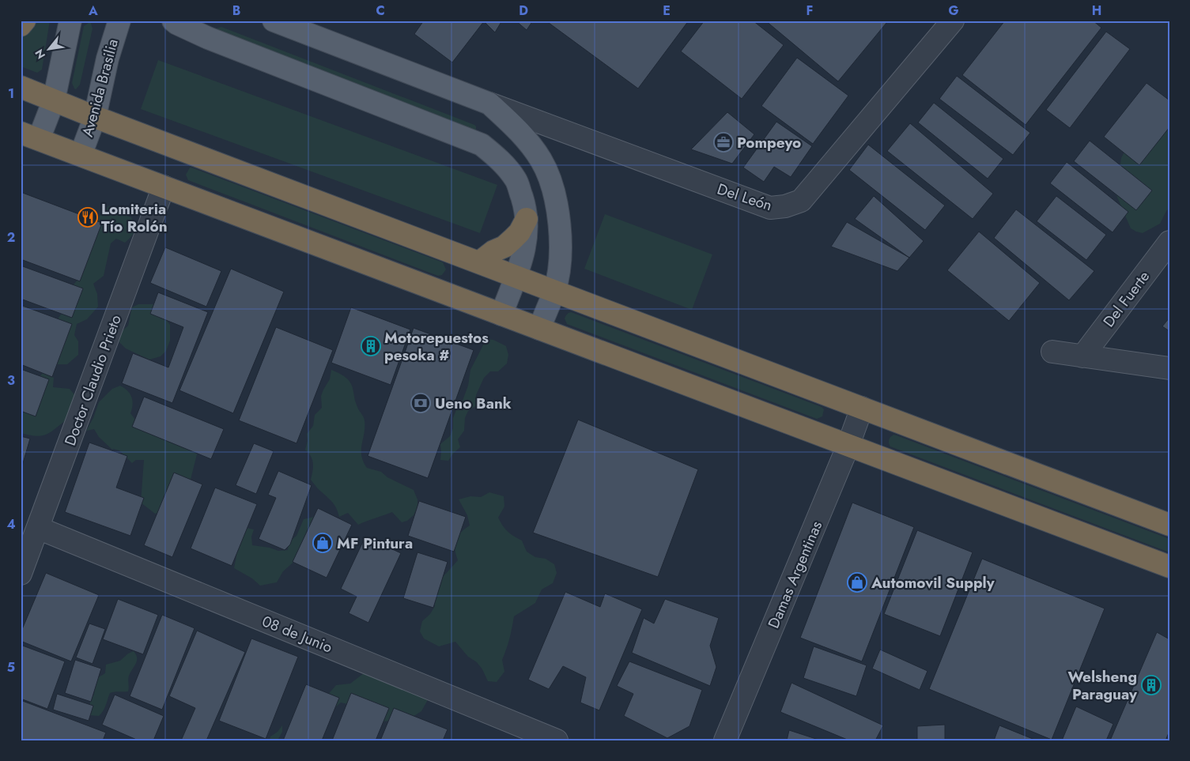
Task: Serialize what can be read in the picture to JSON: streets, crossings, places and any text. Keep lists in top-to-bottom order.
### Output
{
  "streets": {
    "main road": ["Avenida Brasilia"],
    "street": [
      "Del León",
      "Del Fuerte",
      "Doctor Claudio Prieto",
      "Damas Argentinas",
      "08 de Junio"
    ]
  },
  "crossings": [
    ["Doctor Claudio Prieto", "08 de Junio"]
  ],
  "places": {
    "office": ["Pompeyo"],
    "restaurant": ["Lomiteria Tío Rolón"],
    "building": ["Motorepuestos pesoka #", "Welsheng Paraguay"],
    "bank": ["Ueno Bank"],
    "shop": ["MF Pintura", "Automovil Supply"]
  },
  "north": "bottom left",
  "grid": {
    "columns": [
      "A",
      "B",
      "C",
      "D",
      "E",
      "F",
      "G",
      "H"
    ],
    "rows": [
      "1",
      "2",
      "3",
      "4",
      "5"
    ]
  }
}
